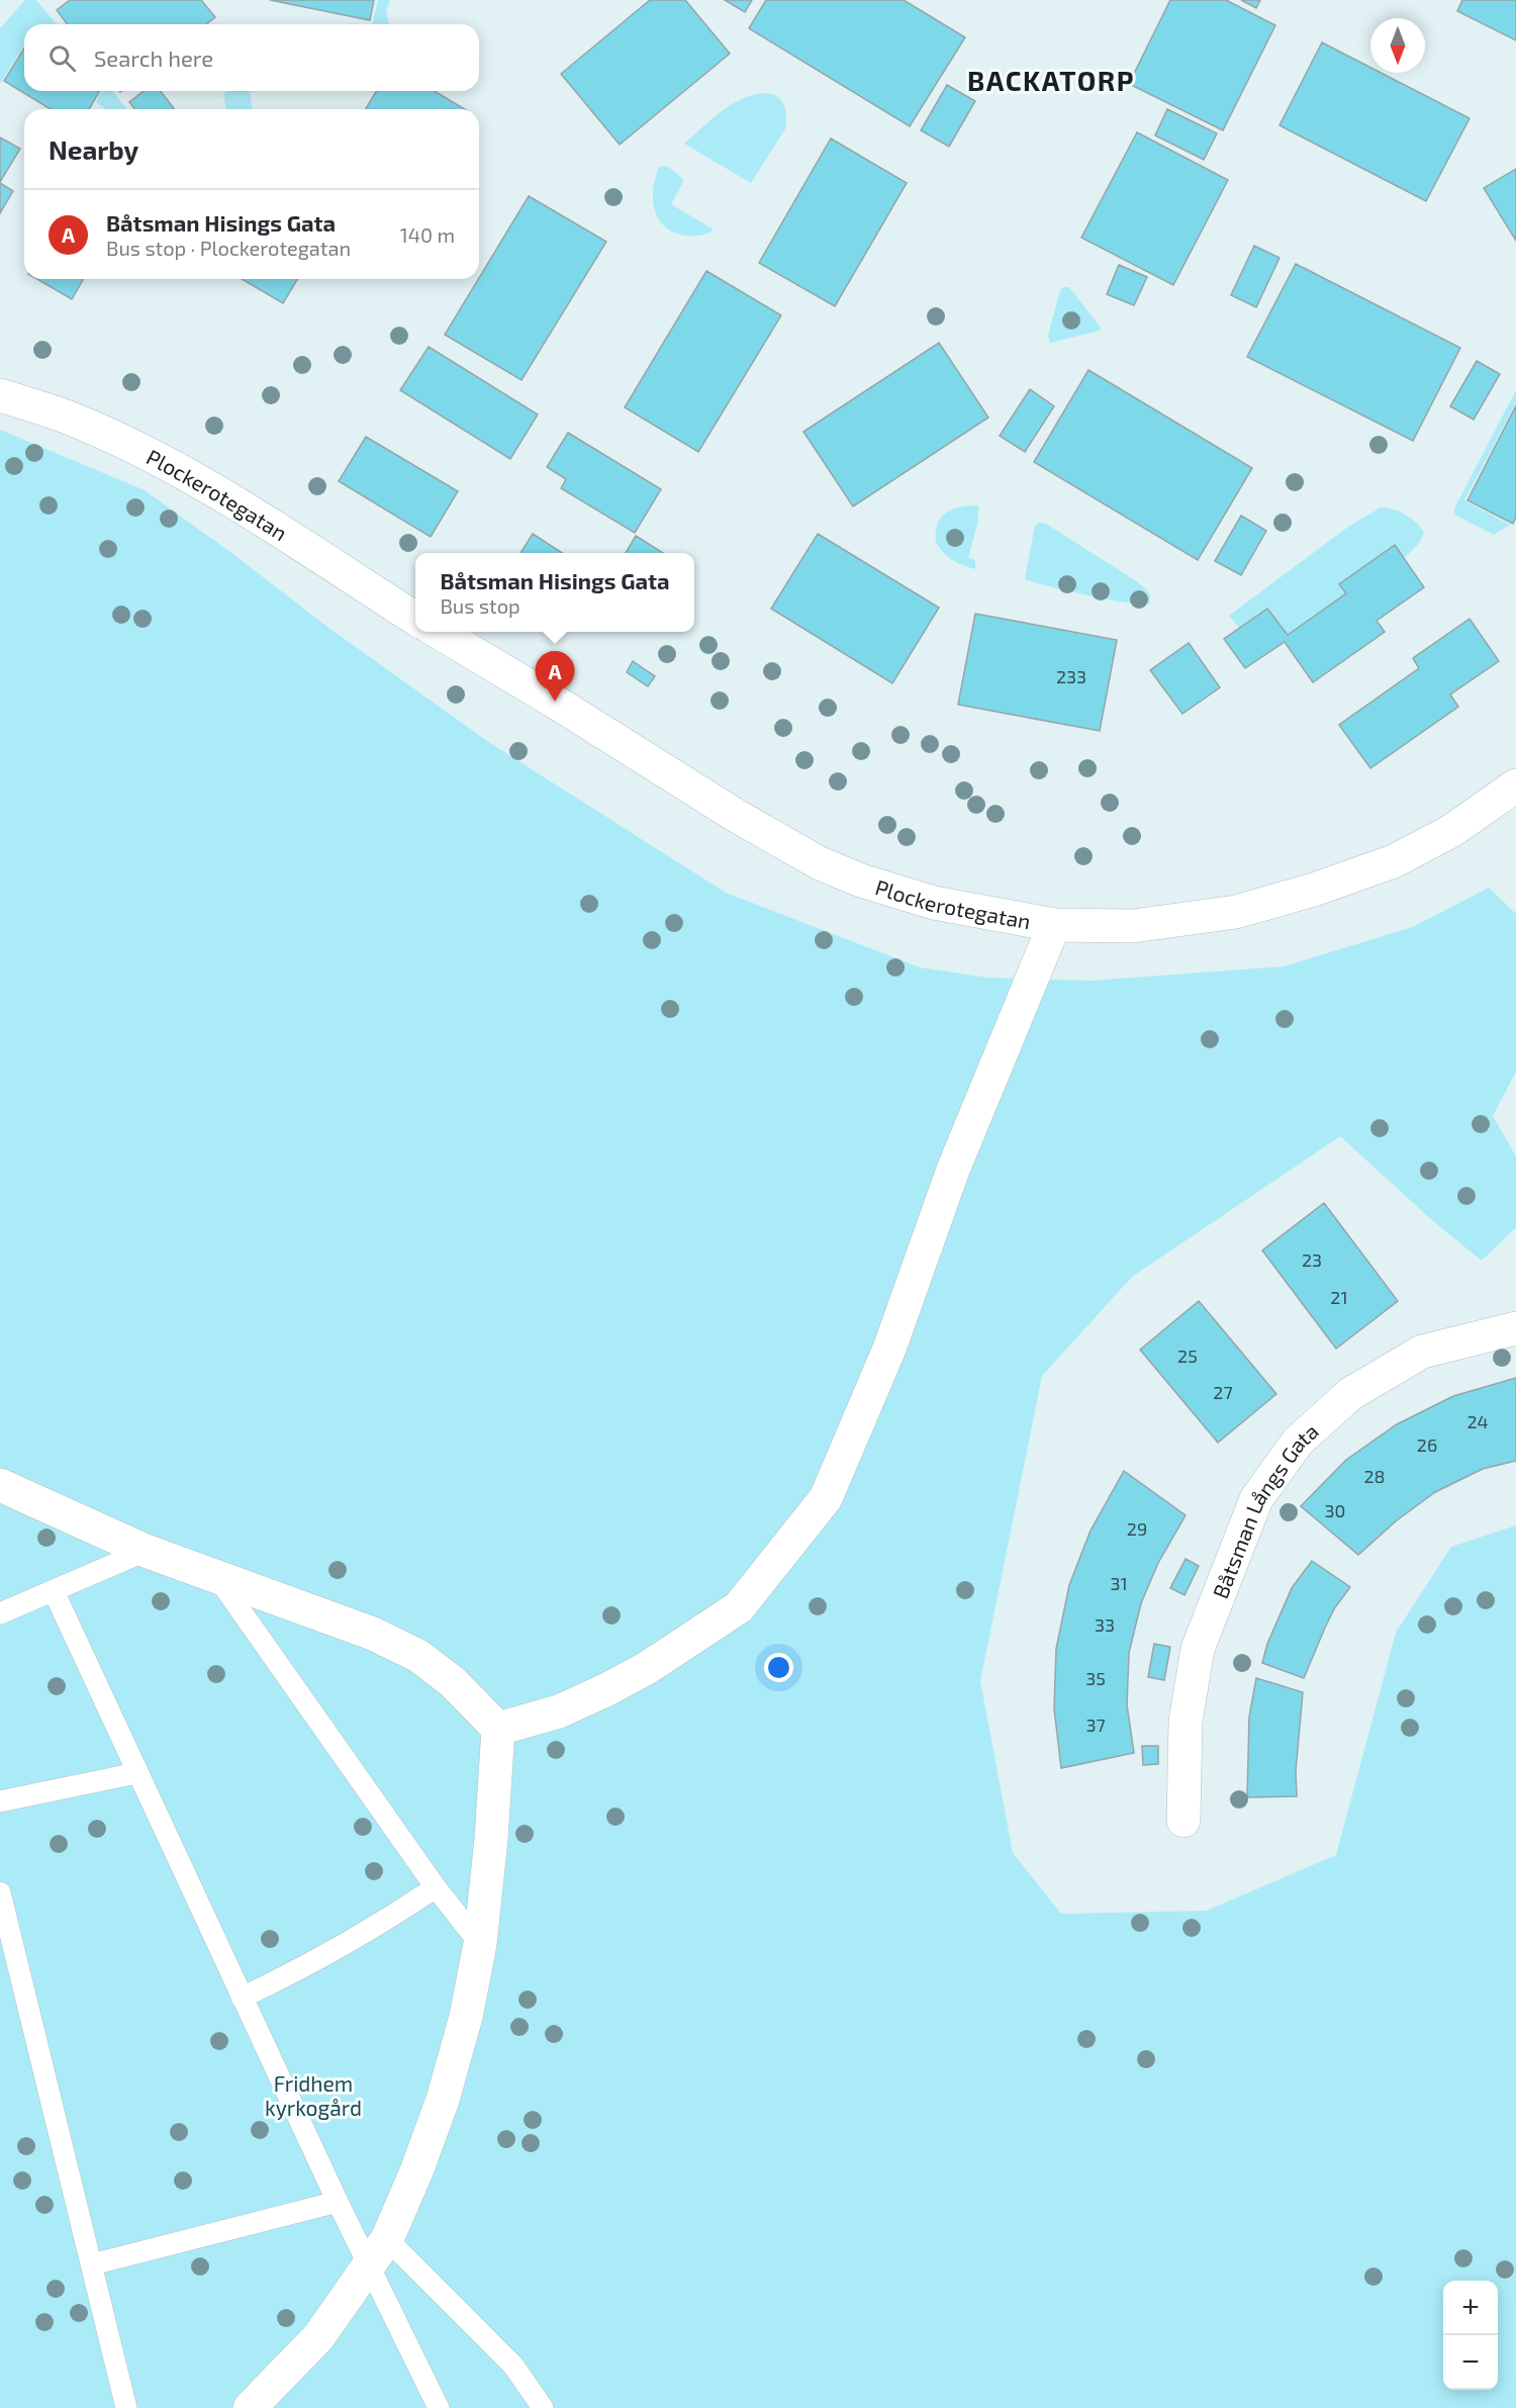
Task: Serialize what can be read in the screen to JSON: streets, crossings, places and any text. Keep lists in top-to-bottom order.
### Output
{
  "streets": {
    "street": ["Plockerotegatan", "Båtsman Långs Gata"]
  },
  "districts": ["BACKATORP"],
  "parks": ["Fridhem kyrkogård"],
  "house_numbers": [
    "233",
    "23",
    "21",
    "25",
    "27",
    "24",
    "26",
    "28",
    "30",
    "29",
    "31",
    "33",
    "35",
    "37"
  ],
  "north": "bottom",
  "page": {
    "search": "Search here",
    "heading": "Nearby",
    "list": [
      {
        "mark": "A",
        "name": "Båtsman Hisings Gata",
        "note": "Bus stop · Plockerotegatan",
        "value": "140 m"
      }
    ],
    "popup": ["Båtsman Hisings Gata", "Bus stop"],
    "pins": "A",
    "map_buttons": ["+", "−"]
  }
}
